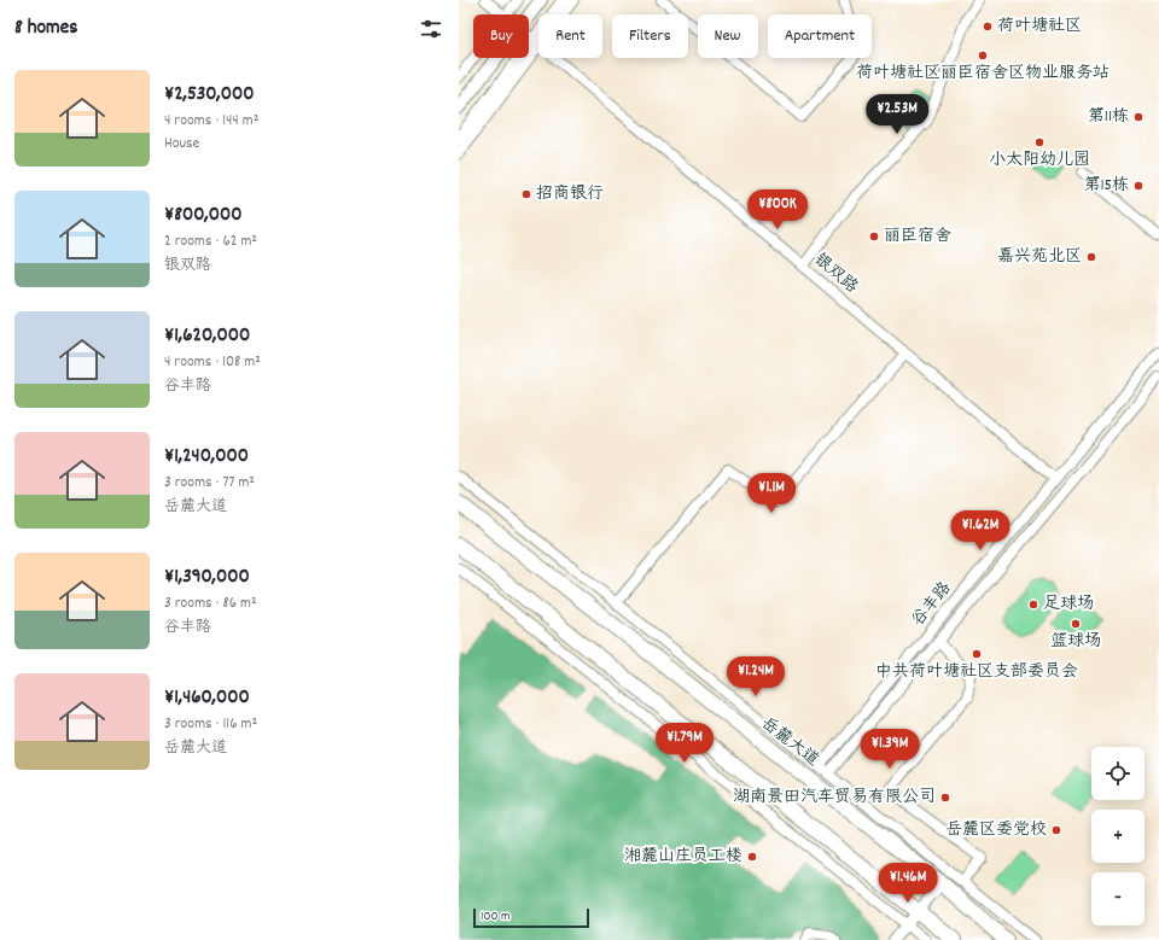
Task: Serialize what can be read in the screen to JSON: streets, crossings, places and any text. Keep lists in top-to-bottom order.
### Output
{
  "streets": {
    "highway": ["岳麓大道"],
    "street": ["银双路", "谷丰路"]
  },
  "crossings": [
    ["银双路", "谷丰路"]
  ],
  "places": [
    "荷叶塘社区",
    "荷叶塘社区丽臣宿舍区物业服务站",
    "第11栋",
    "小太阳幼儿园",
    "第15栋",
    "招商银行",
    "丽臣宿舍",
    "嘉兴苑北区",
    "足球场",
    "篮球场",
    "中共荷叶塘社区支部委员会",
    "湖南景田汽车贸易有限公司",
    "岳麓区委党校",
    "湘麓山庄员工楼"
  ],
  "scale_bar": "100 m",
  "page": {
    "heading": "8 homes",
    "chip": [
      "Buy",
      "Rent",
      "Filters",
      "New",
      "Apartment"
    ],
    "list": [
      {
        "name": "¥2,530,000",
        "note": "4 rooms · 144 m² · House"
      },
      {
        "name": "¥800,000",
        "note": "2 rooms · 62 m² · 银双路"
      },
      {
        "name": "¥1,620,000",
        "note": "4 rooms · 108 m² · 谷丰路"
      },
      {
        "name": "¥1,240,000",
        "note": "3 rooms · 77 m² · 岳麓大道"
      },
      {
        "name": "¥1,390,000",
        "note": "3 rooms · 86 m² · 谷丰路"
      },
      {
        "name": "¥1,460,000",
        "note": "3 rooms · 116 m² · 岳麓大道"
      }
    ],
    "price": [
      "¥2.53M",
      "¥800K",
      "¥1.1M",
      "¥1.62M",
      "¥1.24M",
      "¥1.79M",
      "¥1.39M",
      "¥1.46M"
    ],
    "map_buttons": ["+", "−"],
    "scale": "100 m"
  }
}
